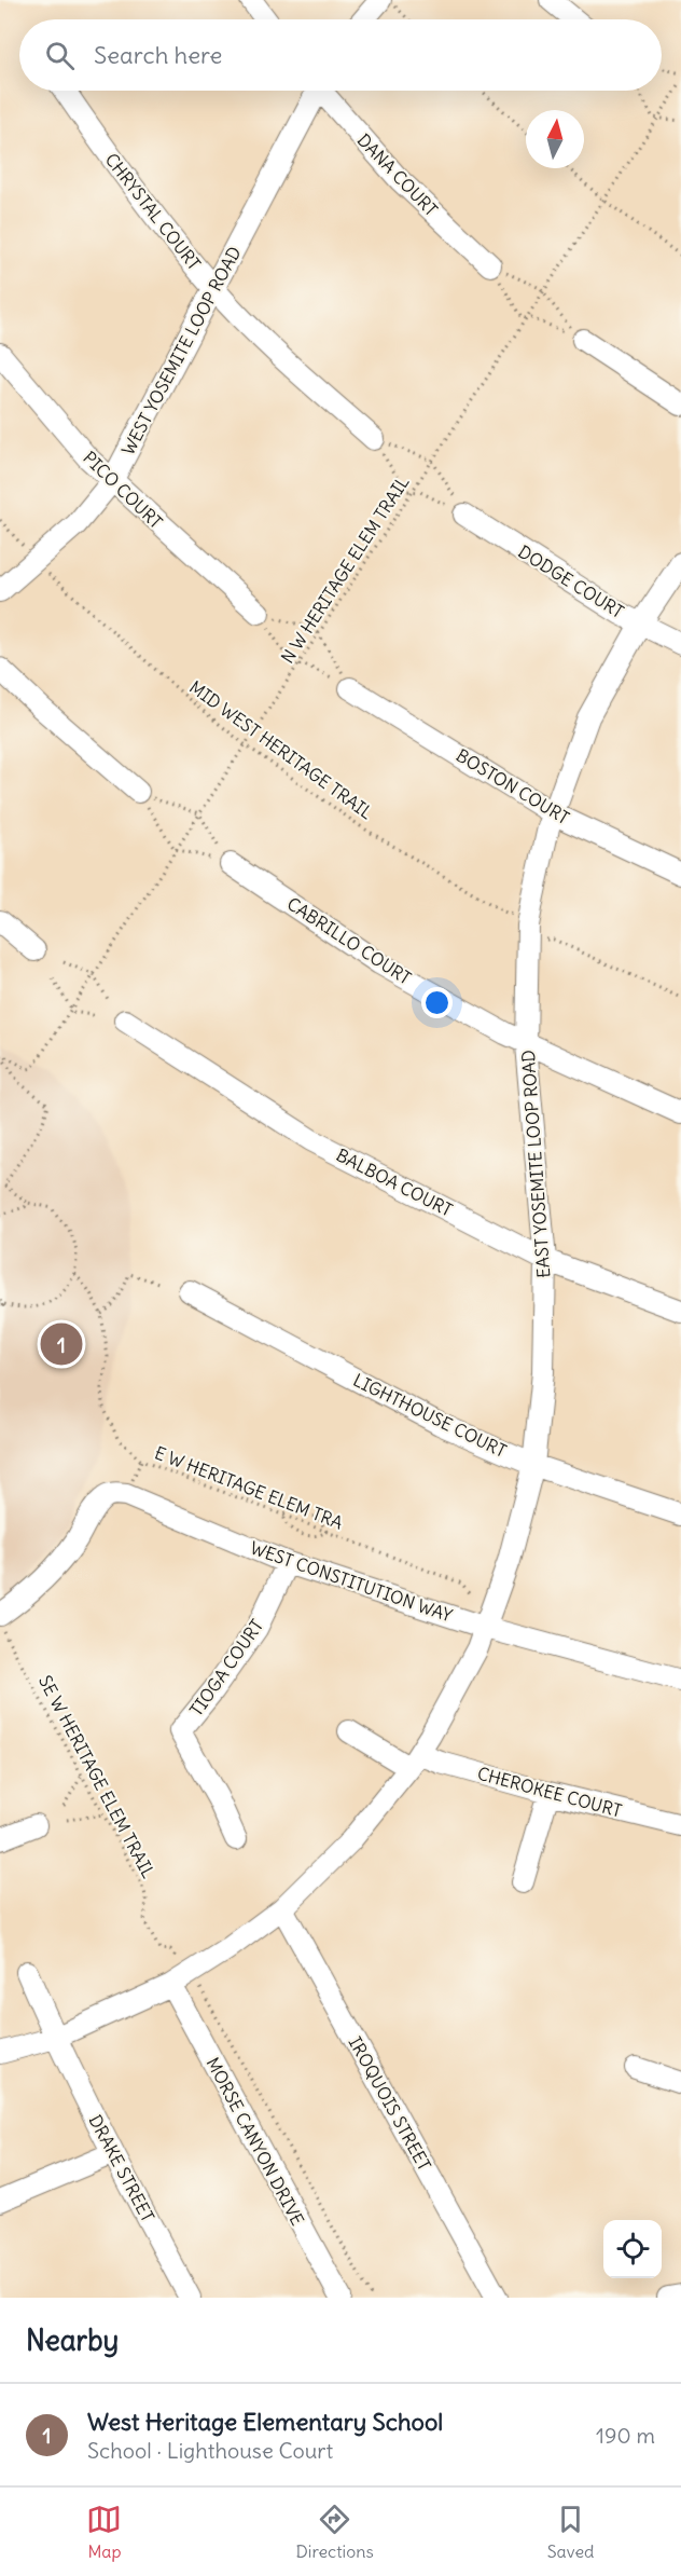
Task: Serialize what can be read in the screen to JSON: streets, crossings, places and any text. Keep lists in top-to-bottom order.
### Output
{
  "streets": {
    "street": [
      "DANA COURT",
      "CHRYSTAL COURT",
      "WEST YOSEMITE LOOP ROAD",
      "PICO COURT",
      "DODGE COURT",
      "BOSTON COURT",
      "CABRILLO COURT",
      "EAST YOSEMITE LOOP ROAD",
      "BALBOA COURT",
      "LIGHTHOUSE COURT",
      "WEST CONSTITUTION WAY",
      "TIOGA COURT",
      "CHEROKEE COURT",
      "IROQUOIS STREET",
      "MORSE CANYON DRIVE",
      "DRAKE STREET"
    ],
    "path": [
      "N W HERITAGE ELEM TRAIL",
      "MID WEST HERITAGE TRAIL",
      "E W HERITAGE ELEM TRA",
      "SE W HERITAGE ELEM TRAIL"
    ]
  },
  "crossings": [
    ["CHRYSTAL COURT", "WEST YOSEMITE LOOP ROAD"],
    ["WEST YOSEMITE LOOP ROAD", "PICO COURT"],
    ["N W HERITAGE ELEM TRAIL", "MID WEST HERITAGE TRAIL"],
    ["DODGE COURT", "EAST YOSEMITE LOOP ROAD"],
    ["BOSTON COURT", "EAST YOSEMITE LOOP ROAD"],
    ["CABRILLO COURT", "EAST YOSEMITE LOOP ROAD"],
    ["EAST YOSEMITE LOOP ROAD", "BALBOA COURT"],
    ["EAST YOSEMITE LOOP ROAD", "LIGHTHOUSE COURT"],
    ["EAST YOSEMITE LOOP ROAD", "WEST CONSTITUTION WAY"],
    ["EAST YOSEMITE LOOP ROAD", "CHEROKEE COURT"],
    ["EAST YOSEMITE LOOP ROAD", "IROQUOIS STREET"],
    ["EAST YOSEMITE LOOP ROAD", "MORSE CANYON DRIVE"],
    ["EAST YOSEMITE LOOP ROAD", "DRAKE STREET"],
    ["WEST CONSTITUTION WAY", "TIOGA COURT"]
  ],
  "north": "top",
  "page": {
    "search": "Search here",
    "pins": "1",
    "heading": "Nearby",
    "list": [
      {
        "mark": "1",
        "name": "West Heritage Elementary School",
        "note": "School · Lighthouse Court",
        "value": "190 m"
      }
    ],
    "nav": ["Map", "Directions", "Saved"]
  }
}
